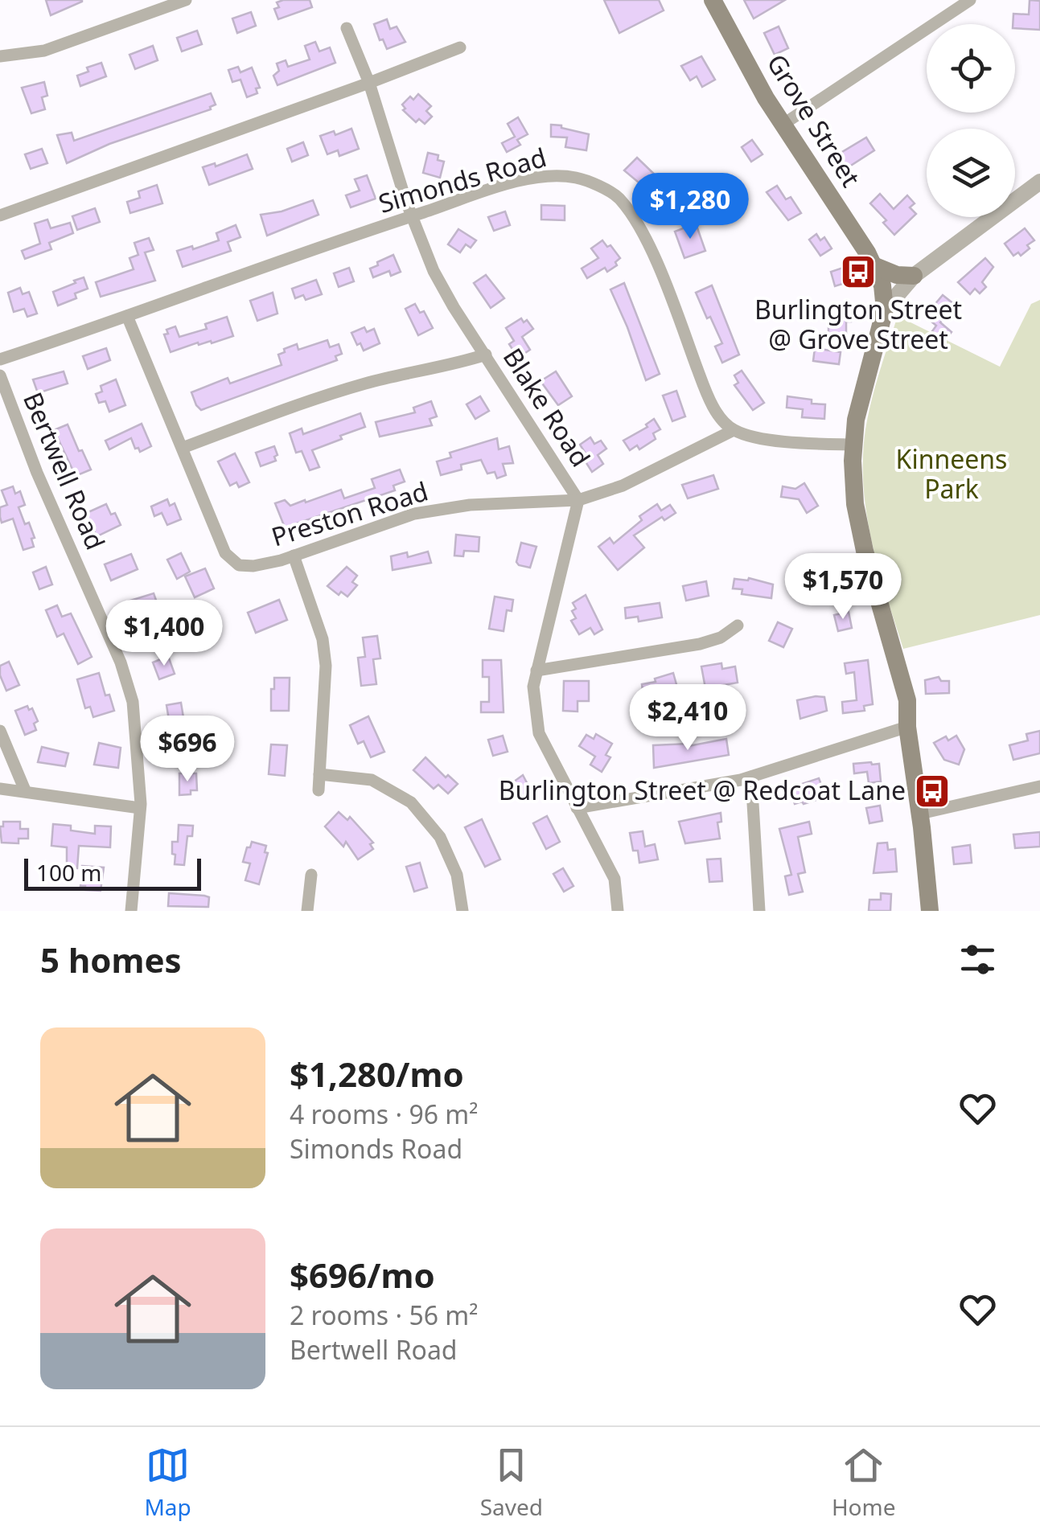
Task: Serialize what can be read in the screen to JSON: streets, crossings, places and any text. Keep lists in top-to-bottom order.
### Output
{
  "streets": {
    "main road": ["Grove Street"],
    "street": [
      "Simonds Road",
      "Blake Road",
      "Bertwell Road",
      "Preston Road"
    ]
  },
  "crossings": [
    ["Simonds Road", "Blake Road"],
    ["Simonds Road", "Preston Road"],
    ["Blake Road", "Preston Road"]
  ],
  "parks": ["Kinneens Park"],
  "places": {
    "bus stop": ["Burlington Street @ Grove Street", "Burlington Street @ Redcoat Lane"]
  },
  "scale_bar": "100 m",
  "page": {
    "price": [
      "$1,280",
      "$1,570",
      "$1,400",
      "$2,410",
      "$696"
    ],
    "scale": "100 m",
    "heading": "5 homes",
    "list": [
      {
        "name": "$1,280/mo",
        "note": "4 rooms · 96 m² · Simonds Road"
      },
      {
        "name": "$696/mo",
        "note": "2 rooms · 56 m² · Bertwell Road"
      }
    ],
    "tabs": ["Map", "Saved", "Home"]
  }
}
